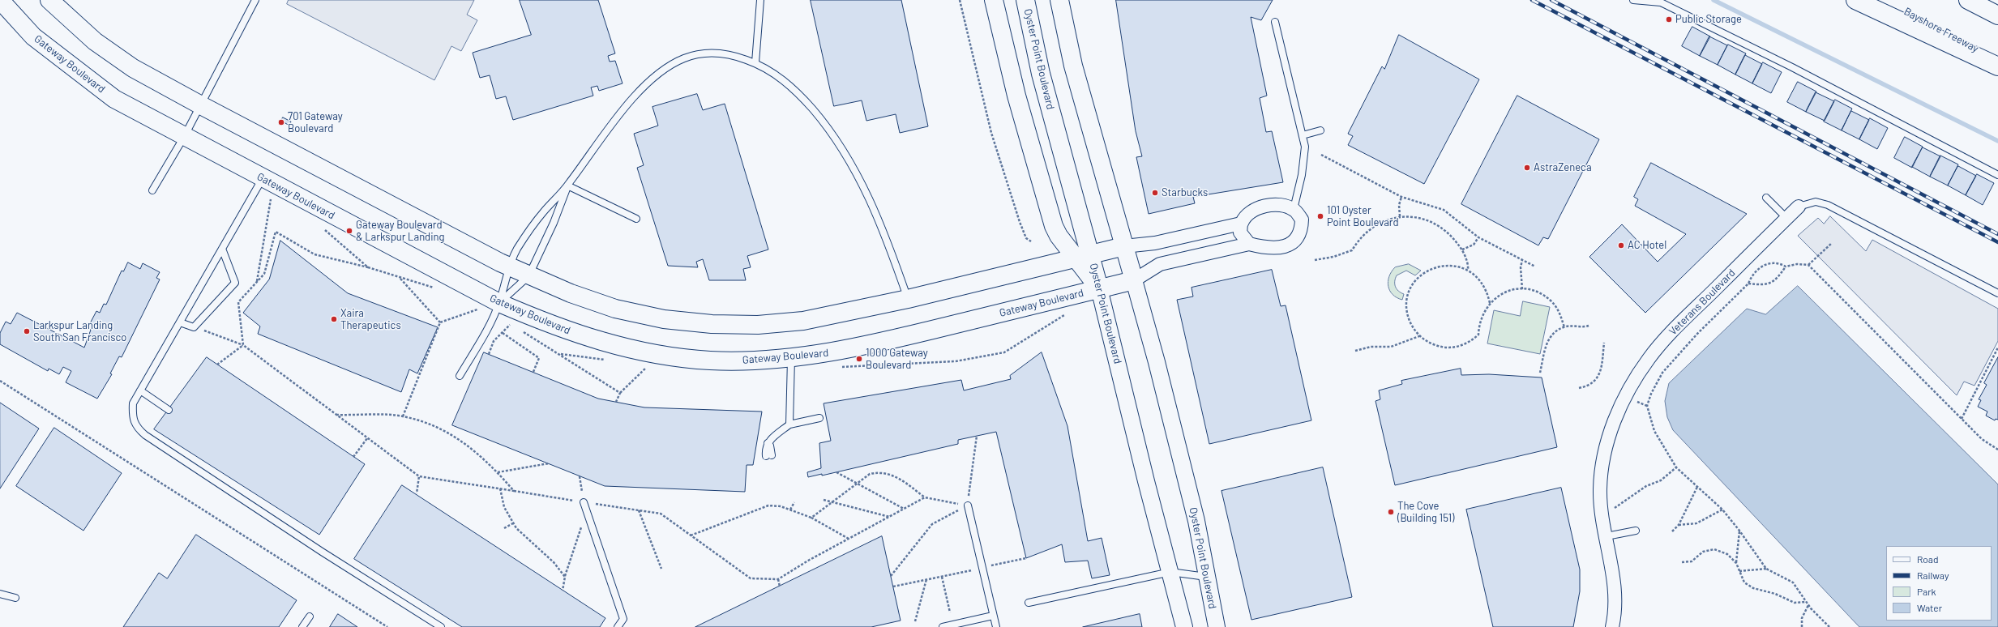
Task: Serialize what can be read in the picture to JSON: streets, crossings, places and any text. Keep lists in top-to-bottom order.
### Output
{
  "streets": {
    "main road": ["Bayshore Freeway", "Oyster Point Boulevard", "Gateway Boulevard"],
    "street": ["Veterans Boulevard"]
  },
  "crossings": [
    ["Oyster Point Boulevard", "Gateway Boulevard"]
  ],
  "places": [
    "Public Storage",
    "701 Gateway Boulevard",
    "AstraZeneca",
    "Starbucks",
    "101 Oyster Point Boulevard",
    "Gateway Boulevard & Larkspur Landing",
    "AC Hotel",
    "Xaira Therapeutics",
    "Larkspur Landing South San Francisco",
    "1000 Gateway Boulevard",
    "The Cove (Building 151)"
  ],
  "legend": [
    "Road",
    "Railway",
    "Park",
    "Water"
  ]
}
